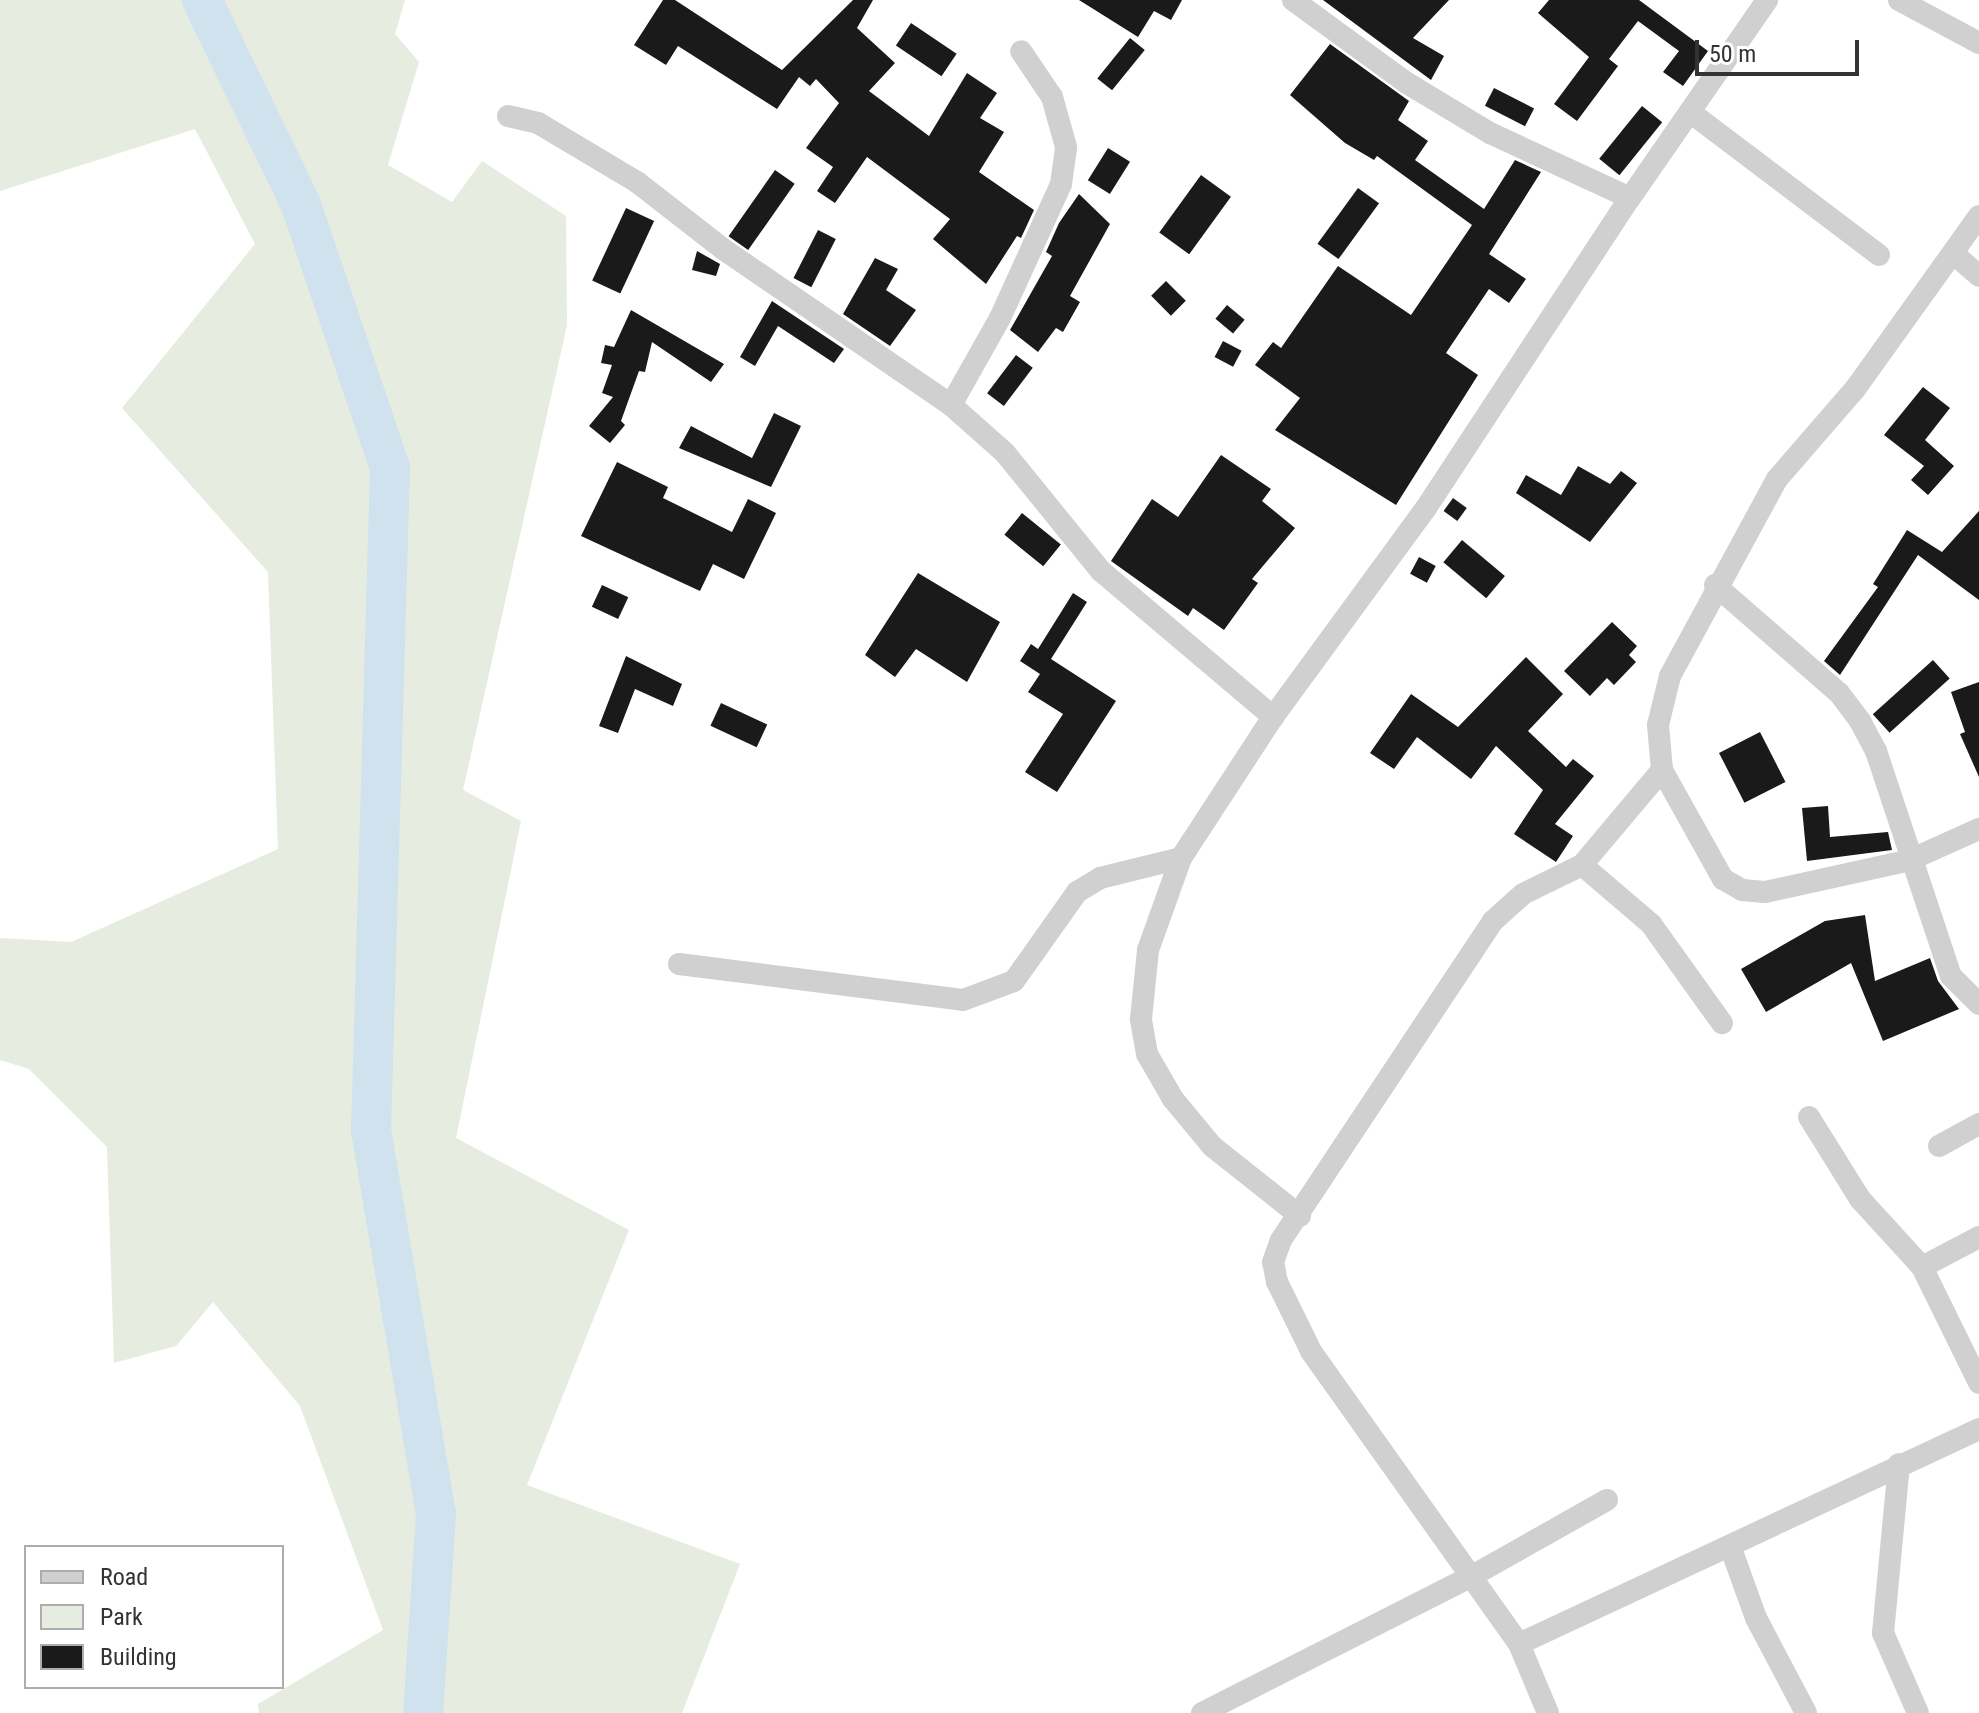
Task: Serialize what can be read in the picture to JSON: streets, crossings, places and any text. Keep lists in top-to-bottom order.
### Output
{
  "legend": ["Road", "Park", "Building"],
  "scale_bar": "50 m"
}
